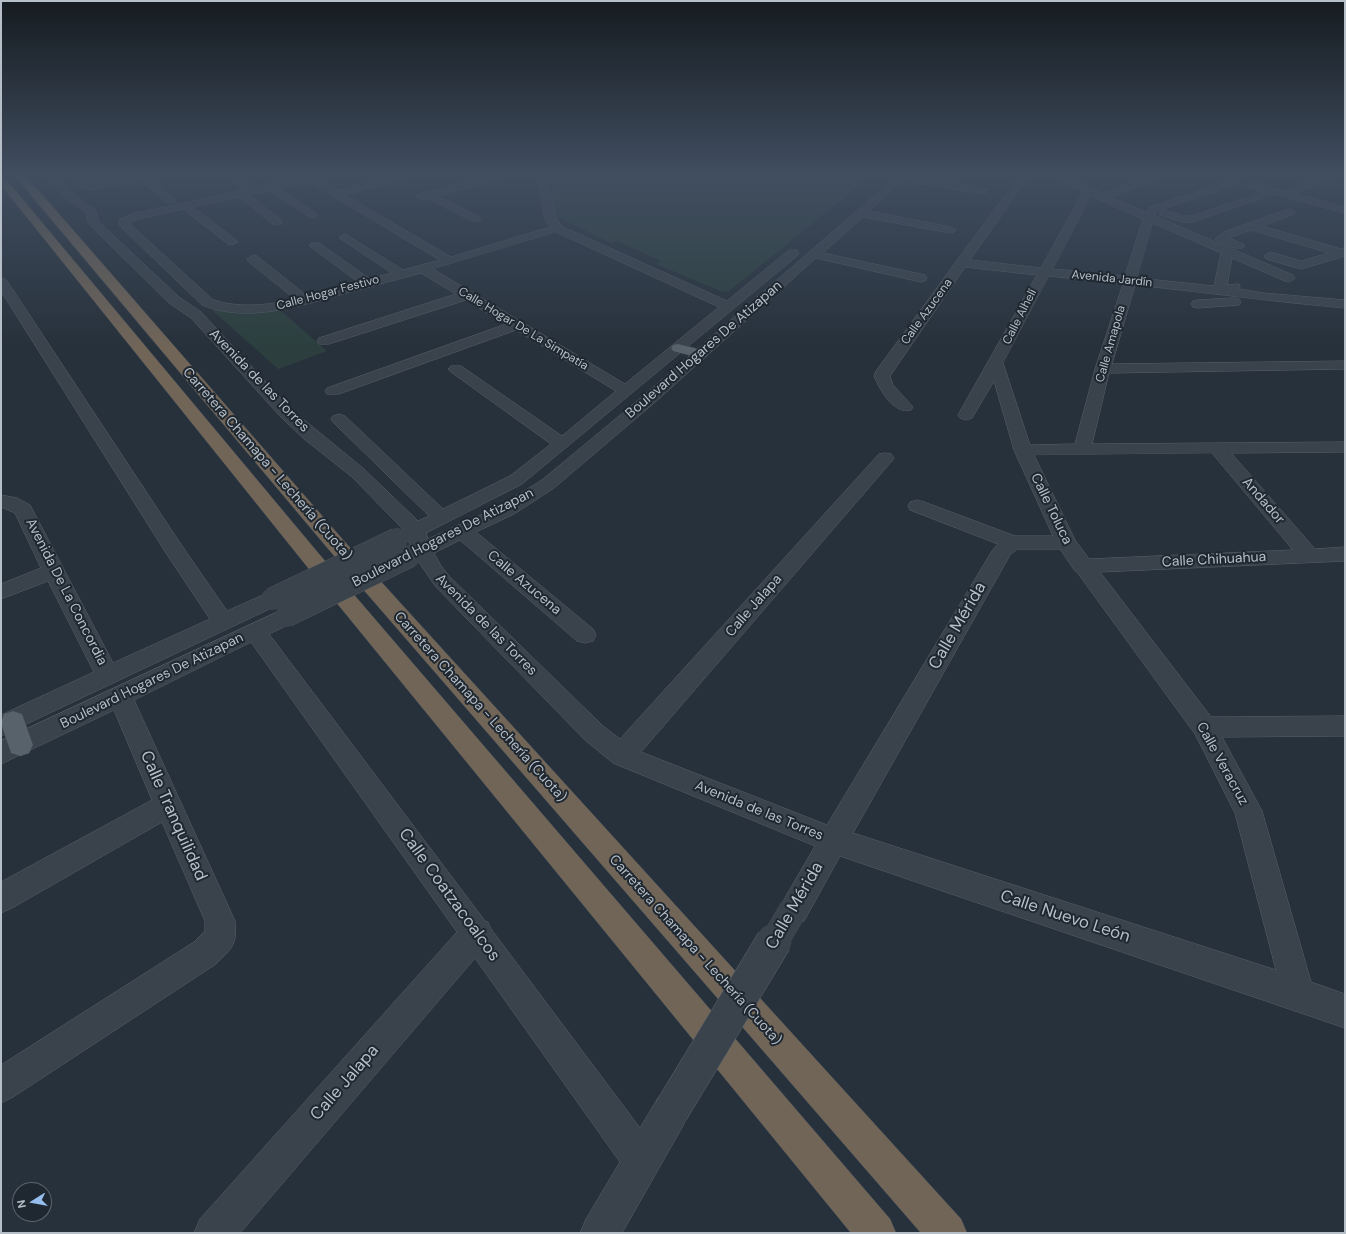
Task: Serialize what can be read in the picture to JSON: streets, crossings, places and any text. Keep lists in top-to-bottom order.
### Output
{
  "streets": {
    "highway": ["Carretera Chamapa - Lechería (Cuota)"],
    "street": [
      "Avenida Jardín",
      "Calle Hogar Festivo",
      "Calle Azucena",
      "Calle Alhelí",
      "Calle Hogar De La Simpatía",
      "Calle Amapola",
      "Boulevard Hogares De Atizapan",
      "Avenida de las Torres",
      "Andador",
      "Calle Toluca",
      "Calle Chihuahua",
      "Avenida De La Concordia",
      "Calle Jalapa",
      "Calle Mérida",
      "Calle Veracruz",
      "Calle Tranquilidad",
      "Calle Coatzacoalcos",
      "Calle Nuevo León"
    ]
  },
  "crossings": [
    ["Avenida Jardín", "Calle Azucena"],
    ["Avenida Jardín", "Calle Alhelí"],
    ["Avenida Jardín", "Calle Amapola"],
    ["Calle Hogar Festivo", "Calle Hogar De La Simpatía"],
    ["Calle Azucena", "Boulevard Hogares De Atizapan"],
    ["Calle Hogar De La Simpatía", "Boulevard Hogares De Atizapan"],
    ["Boulevard Hogares De Atizapan", "Avenida de las Torres"],
    ["Boulevard Hogares De Atizapan", "Avenida De La Concordia"],
    ["Boulevard Hogares De Atizapan", "Calle Tranquilidad"],
    ["Boulevard Hogares De Atizapan", "Calle Coatzacoalcos"],
    ["Avenida de las Torres", "Calle Jalapa"],
    ["Avenida de las Torres", "Calle Mérida"],
    ["Avenida de las Torres", "Calle Nuevo León"],
    ["Andador", "Calle Chihuahua"],
    ["Calle Toluca", "Calle Chihuahua"],
    ["Calle Toluca", "Calle Veracruz"],
    ["Calle Chihuahua", "Calle Veracruz"],
    ["Avenida De La Concordia", "Calle Tranquilidad"],
    ["Calle Jalapa", "Calle Coatzacoalcos"],
    ["Calle Mérida", "Calle Coatzacoalcos"],
    ["Calle Mérida", "Calle Nuevo León"],
    ["Calle Veracruz", "Calle Nuevo León"]
  ],
  "north": "left"
}
